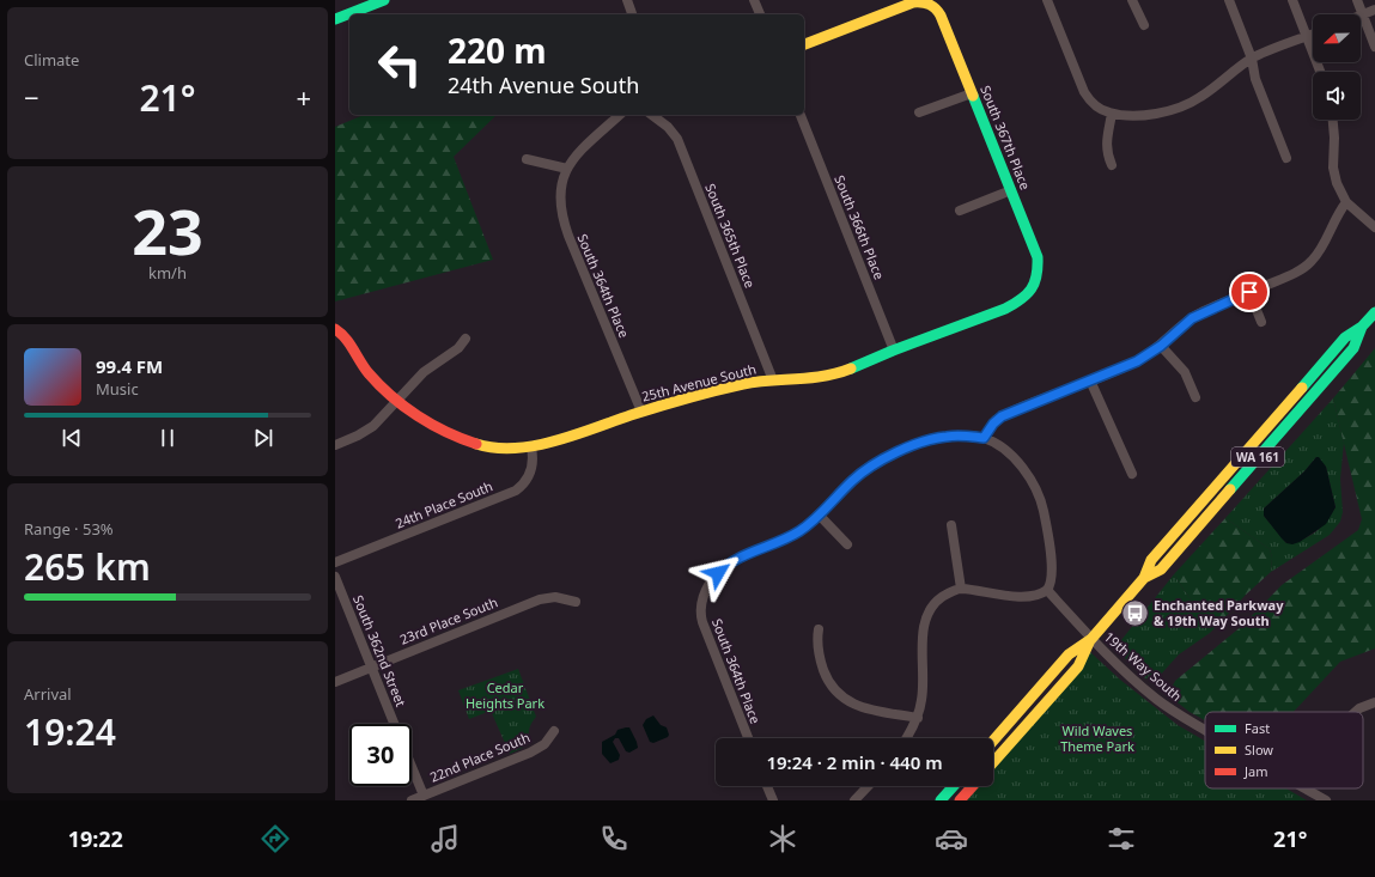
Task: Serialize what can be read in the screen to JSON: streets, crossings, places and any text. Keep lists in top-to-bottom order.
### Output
{
  "streets": {
    "street": [
      "South 367th Place",
      "South 366th Place",
      "South 365th Place",
      "South 364th Place",
      "25th Avenue South",
      "WA 161",
      "24th Place South",
      "23rd Place South",
      "South 362nd Street",
      "19th Way South",
      "22nd Place South"
    ]
  },
  "crossings": [
    ["South 367th Place", "25th Avenue South"],
    ["South 366th Place", "25th Avenue South"],
    ["South 365th Place", "25th Avenue South"],
    ["South 364th Place", "25th Avenue South"],
    ["25th Avenue South", "24th Place South"],
    ["WA 161", "19th Way South"],
    ["23rd Place South", "South 362nd Street"]
  ],
  "parks": ["Cedar Heights Park", "Wild Waves Theme Park"],
  "places": {
    "bus stop": ["Enchanted Parkway & 19th Way South"]
  },
  "legend": ["Fast", "Slow", "Jam"],
  "north": "left",
  "page": {
    "tile": [
      "Climate",
      ["23", "km/h"],
      ["Range · 53%", "265 km"],
      ["Arrival", "19:24"]
    ],
    "turn": ["220 m", "24th Avenue South"],
    "heat": ["−", "21°", "+"],
    "song": ["99.4 FM", "Music"],
    "limit": "30",
    "trip": "19:24 · 2 min · 440 m",
    "tabs": ["19:22", "21°"]
  }
}
